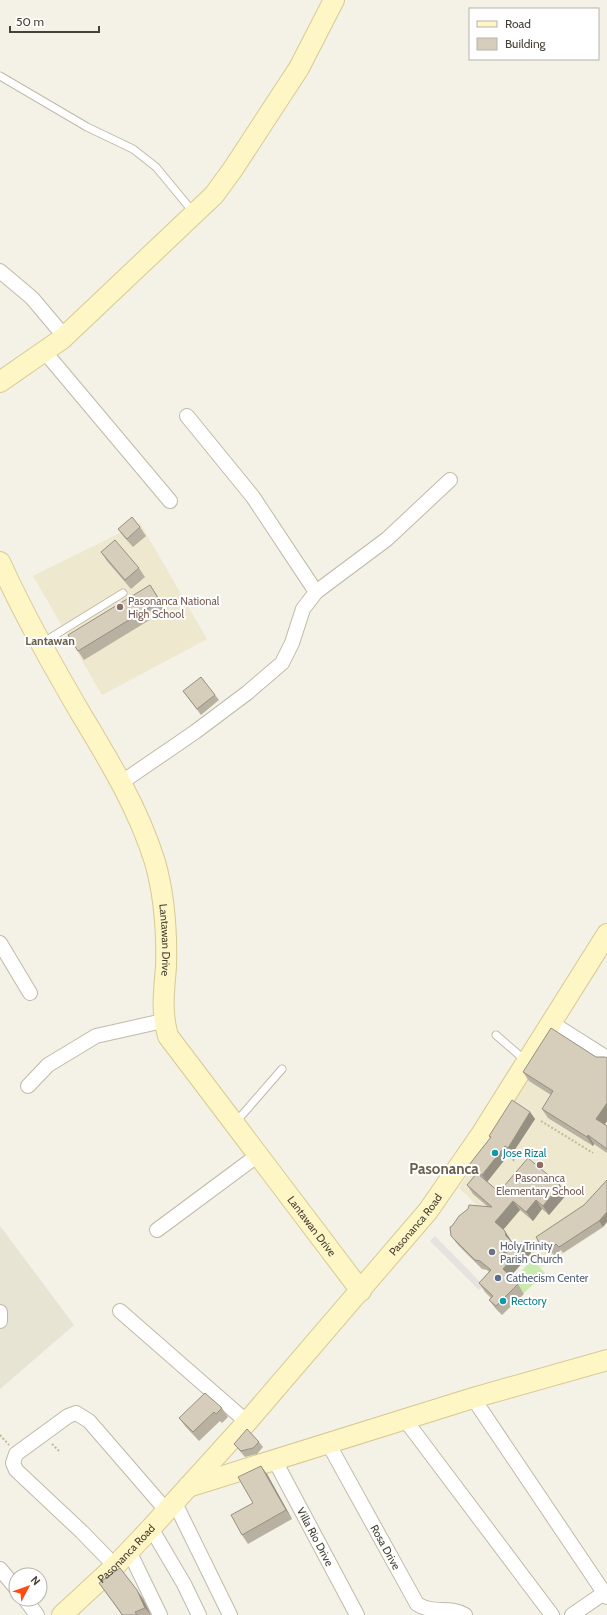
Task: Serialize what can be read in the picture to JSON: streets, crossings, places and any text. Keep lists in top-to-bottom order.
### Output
{
  "streets": {
    "street": [
      "Lantawan Drive",
      "Pasonanca Road",
      "Villa Rio Drive",
      "Rosa Drive"
    ]
  },
  "crossings": [
    ["Lantawan Drive", "Pasonanca Road"]
  ],
  "districts": ["Lantawan", "Pasonanca"],
  "places": [
    "Pasonanca National High School",
    "Jose Rizal",
    "Pasonanca Elementary School",
    "Holy Trinity Parish Church",
    "Cathecism Center",
    "Rectory"
  ],
  "legend": ["Road", "Building"],
  "scale_bar": "50 m",
  "north": "top right"
}
